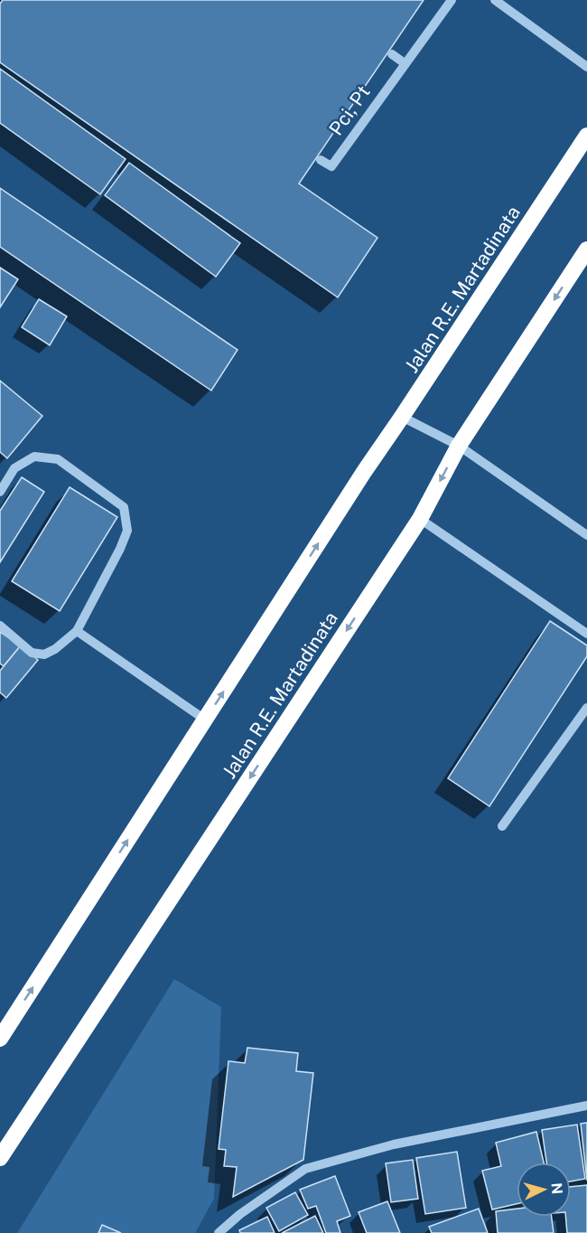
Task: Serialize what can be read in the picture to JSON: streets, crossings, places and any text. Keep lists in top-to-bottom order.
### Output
{
  "streets": {
    "highway": ["Jalan R.E. Martadinata"],
    "street": ["Pci, Pt"]
  },
  "north": "right"
}
